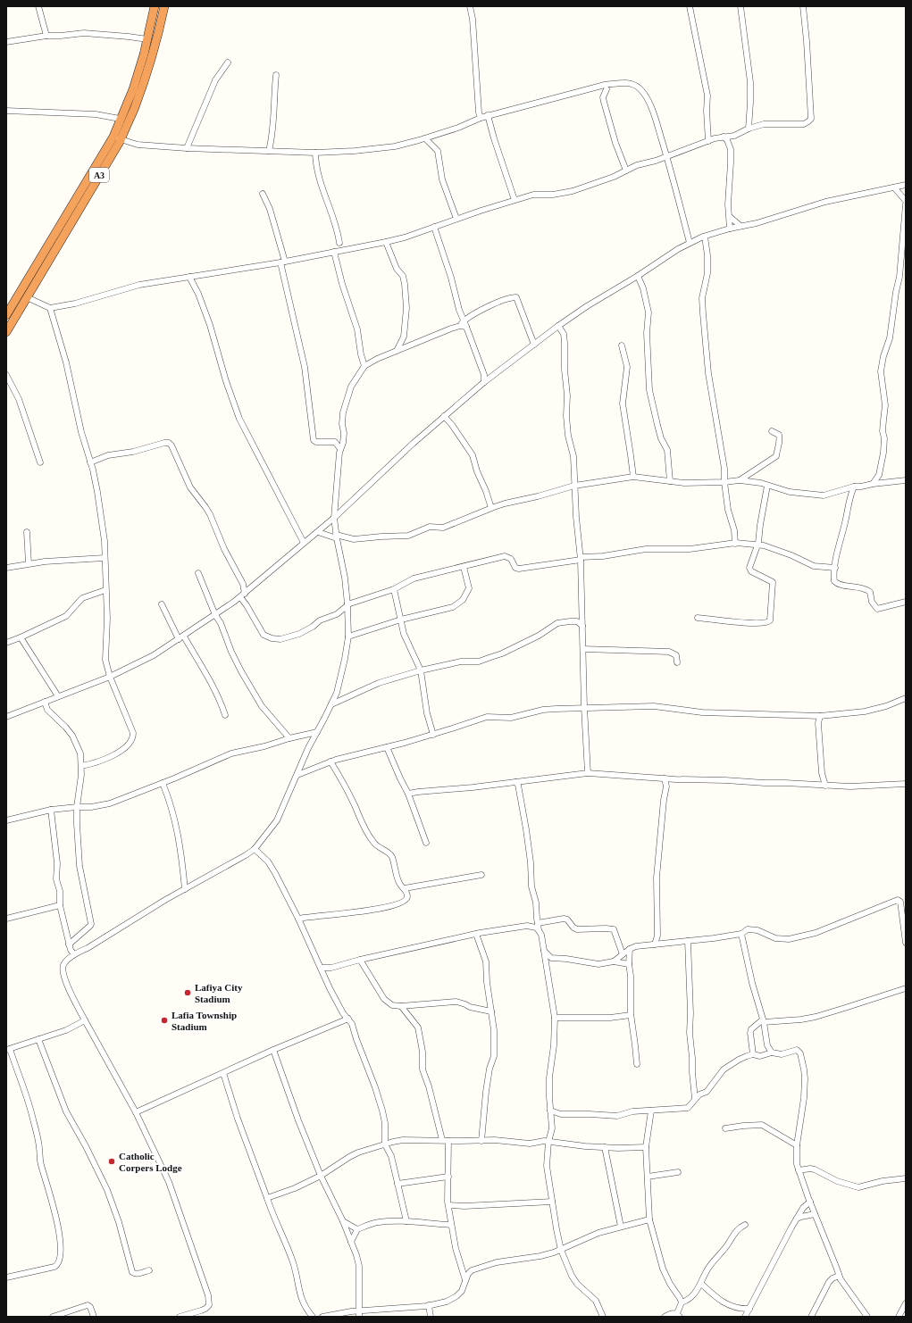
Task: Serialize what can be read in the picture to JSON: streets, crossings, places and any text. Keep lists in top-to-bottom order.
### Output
{
  "streets": {
    "highway": ["A3"]
  },
  "places": ["Lafiya City Stadium", "Lafia Township Stadium", "Catholic Corpers Lodge"]
}
